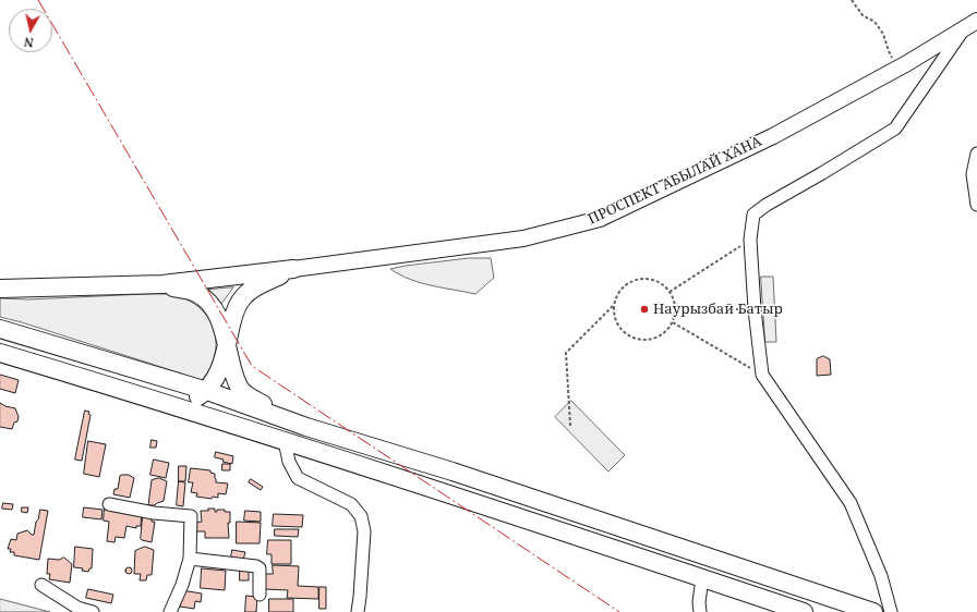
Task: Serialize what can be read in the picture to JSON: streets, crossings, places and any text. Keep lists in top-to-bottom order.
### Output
{
  "streets": {
    "main road": ["ПРОСПЕКТ АБЫЛАЙ ХАНА"]
  },
  "places": ["Наурызбай Батыр"],
  "north": "bottom"
}
